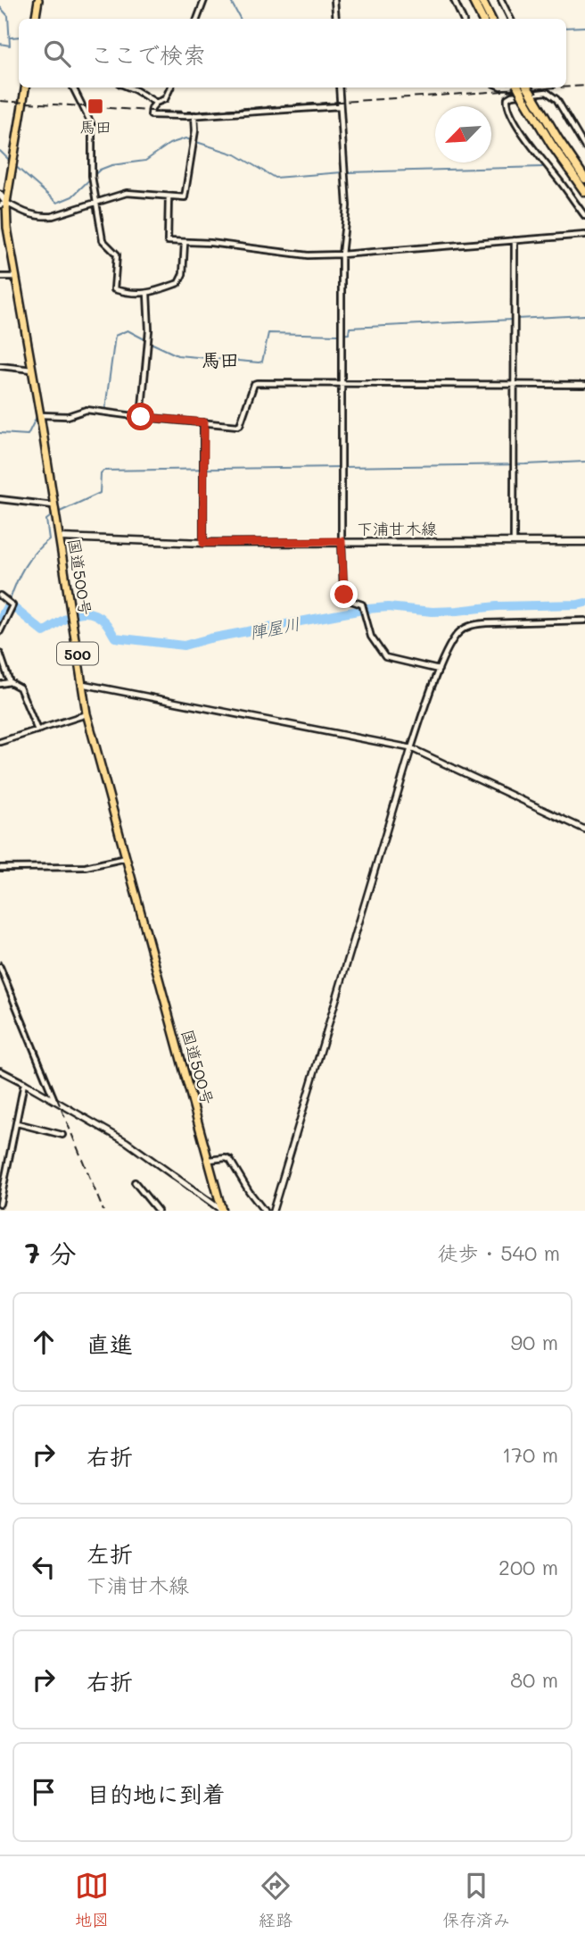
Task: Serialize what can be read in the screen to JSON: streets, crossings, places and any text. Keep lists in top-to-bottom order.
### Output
{
  "streets": {
    "highway": ["国道500号", "500"],
    "main road": ["下浦甘木線"]
  },
  "crossings": [
    ["下浦甘木線", "国道500号"]
  ],
  "districts": ["馬田"],
  "water": ["陣屋川"],
  "places": {
    "transit": ["馬田"]
  },
  "north": "bottom left",
  "page": {
    "search": "ここで検索",
    "heading": ["7 分", "徒歩 · 540 m"],
    "list": [
      ["直進", "90 m"],
      ["右折", "170 m"],
      ["左折", "下浦甘木線", "200 m"],
      ["右折", "80 m"],
      "目的地に到着"
    ],
    "nav": ["地図", "経路", "保存済み"]
  }
}
